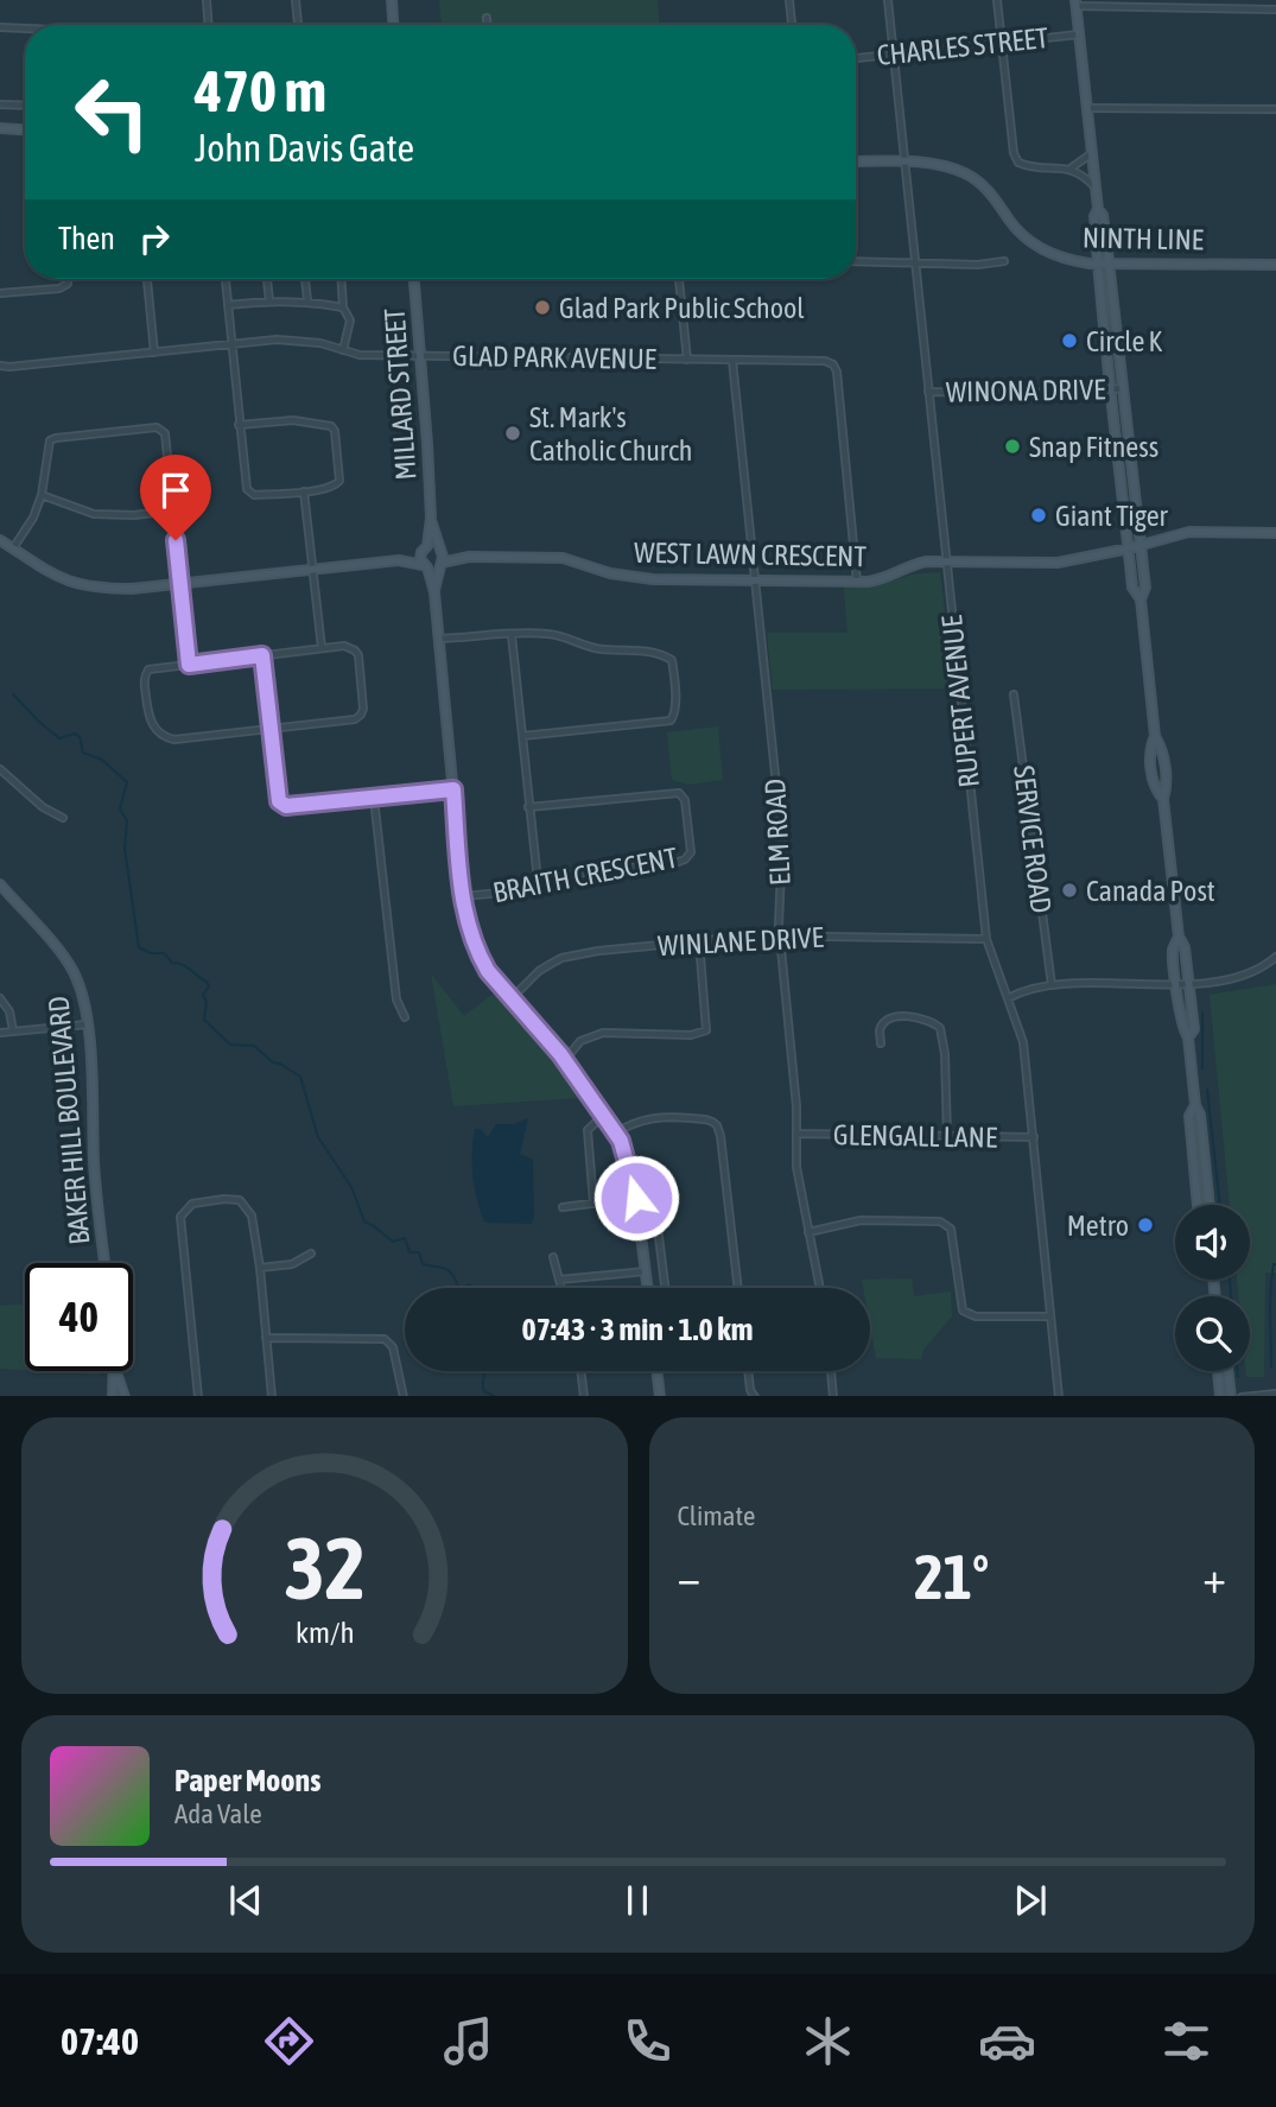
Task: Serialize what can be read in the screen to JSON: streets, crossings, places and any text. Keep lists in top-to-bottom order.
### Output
{
  "streets": {
    "street": [
      "CHARLES STREET",
      "NINTH LINE",
      "GLAD PARK AVENUE",
      "WINONA DRIVE",
      "MILLARD STREET",
      "WEST LAWN CRESCENT",
      "RUPERT AVENUE",
      "ELM ROAD",
      "SERVICE ROAD",
      "BRAITH CRESCENT",
      "WINLANE DRIVE",
      "BAKER HILL BOULEVARD",
      "GLENGALL LANE"
    ]
  },
  "crossings": [
    ["CHARLES STREET", "RUPERT AVENUE"],
    ["NINTH LINE", "RUPERT AVENUE"],
    ["GLAD PARK AVENUE", "MILLARD STREET"],
    ["GLAD PARK AVENUE", "WEST LAWN CRESCENT"],
    ["GLAD PARK AVENUE", "ELM ROAD"],
    ["WINONA DRIVE", "RUPERT AVENUE"],
    ["MILLARD STREET", "WEST LAWN CRESCENT"],
    ["WEST LAWN CRESCENT", "RUPERT AVENUE"],
    ["WEST LAWN CRESCENT", "ELM ROAD"],
    ["RUPERT AVENUE", "WINLANE DRIVE"],
    ["RUPERT AVENUE", "GLENGALL LANE"],
    ["ELM ROAD", "WINLANE DRIVE"],
    ["ELM ROAD", "GLENGALL LANE"]
  ],
  "places": [
    "Glad Park Public School",
    "Circle K",
    "St. Mark's Catholic Church",
    "Snap Fitness",
    "Giant Tiger",
    "Canada Post",
    "Metro"
  ],
  "page": {
    "turn": ["470 m", "John Davis Gate"],
    "then": "Then",
    "limit": "40",
    "trip": "07:43 · 3 min · 1.0 km",
    "tile": "Climate",
    "heat": ["−", "21°", "+"],
    "song": ["Paper Moons", "Ada Vale"],
    "tabs": "07:40",
    "gauge": ["32", "km/h"]
  }
}
